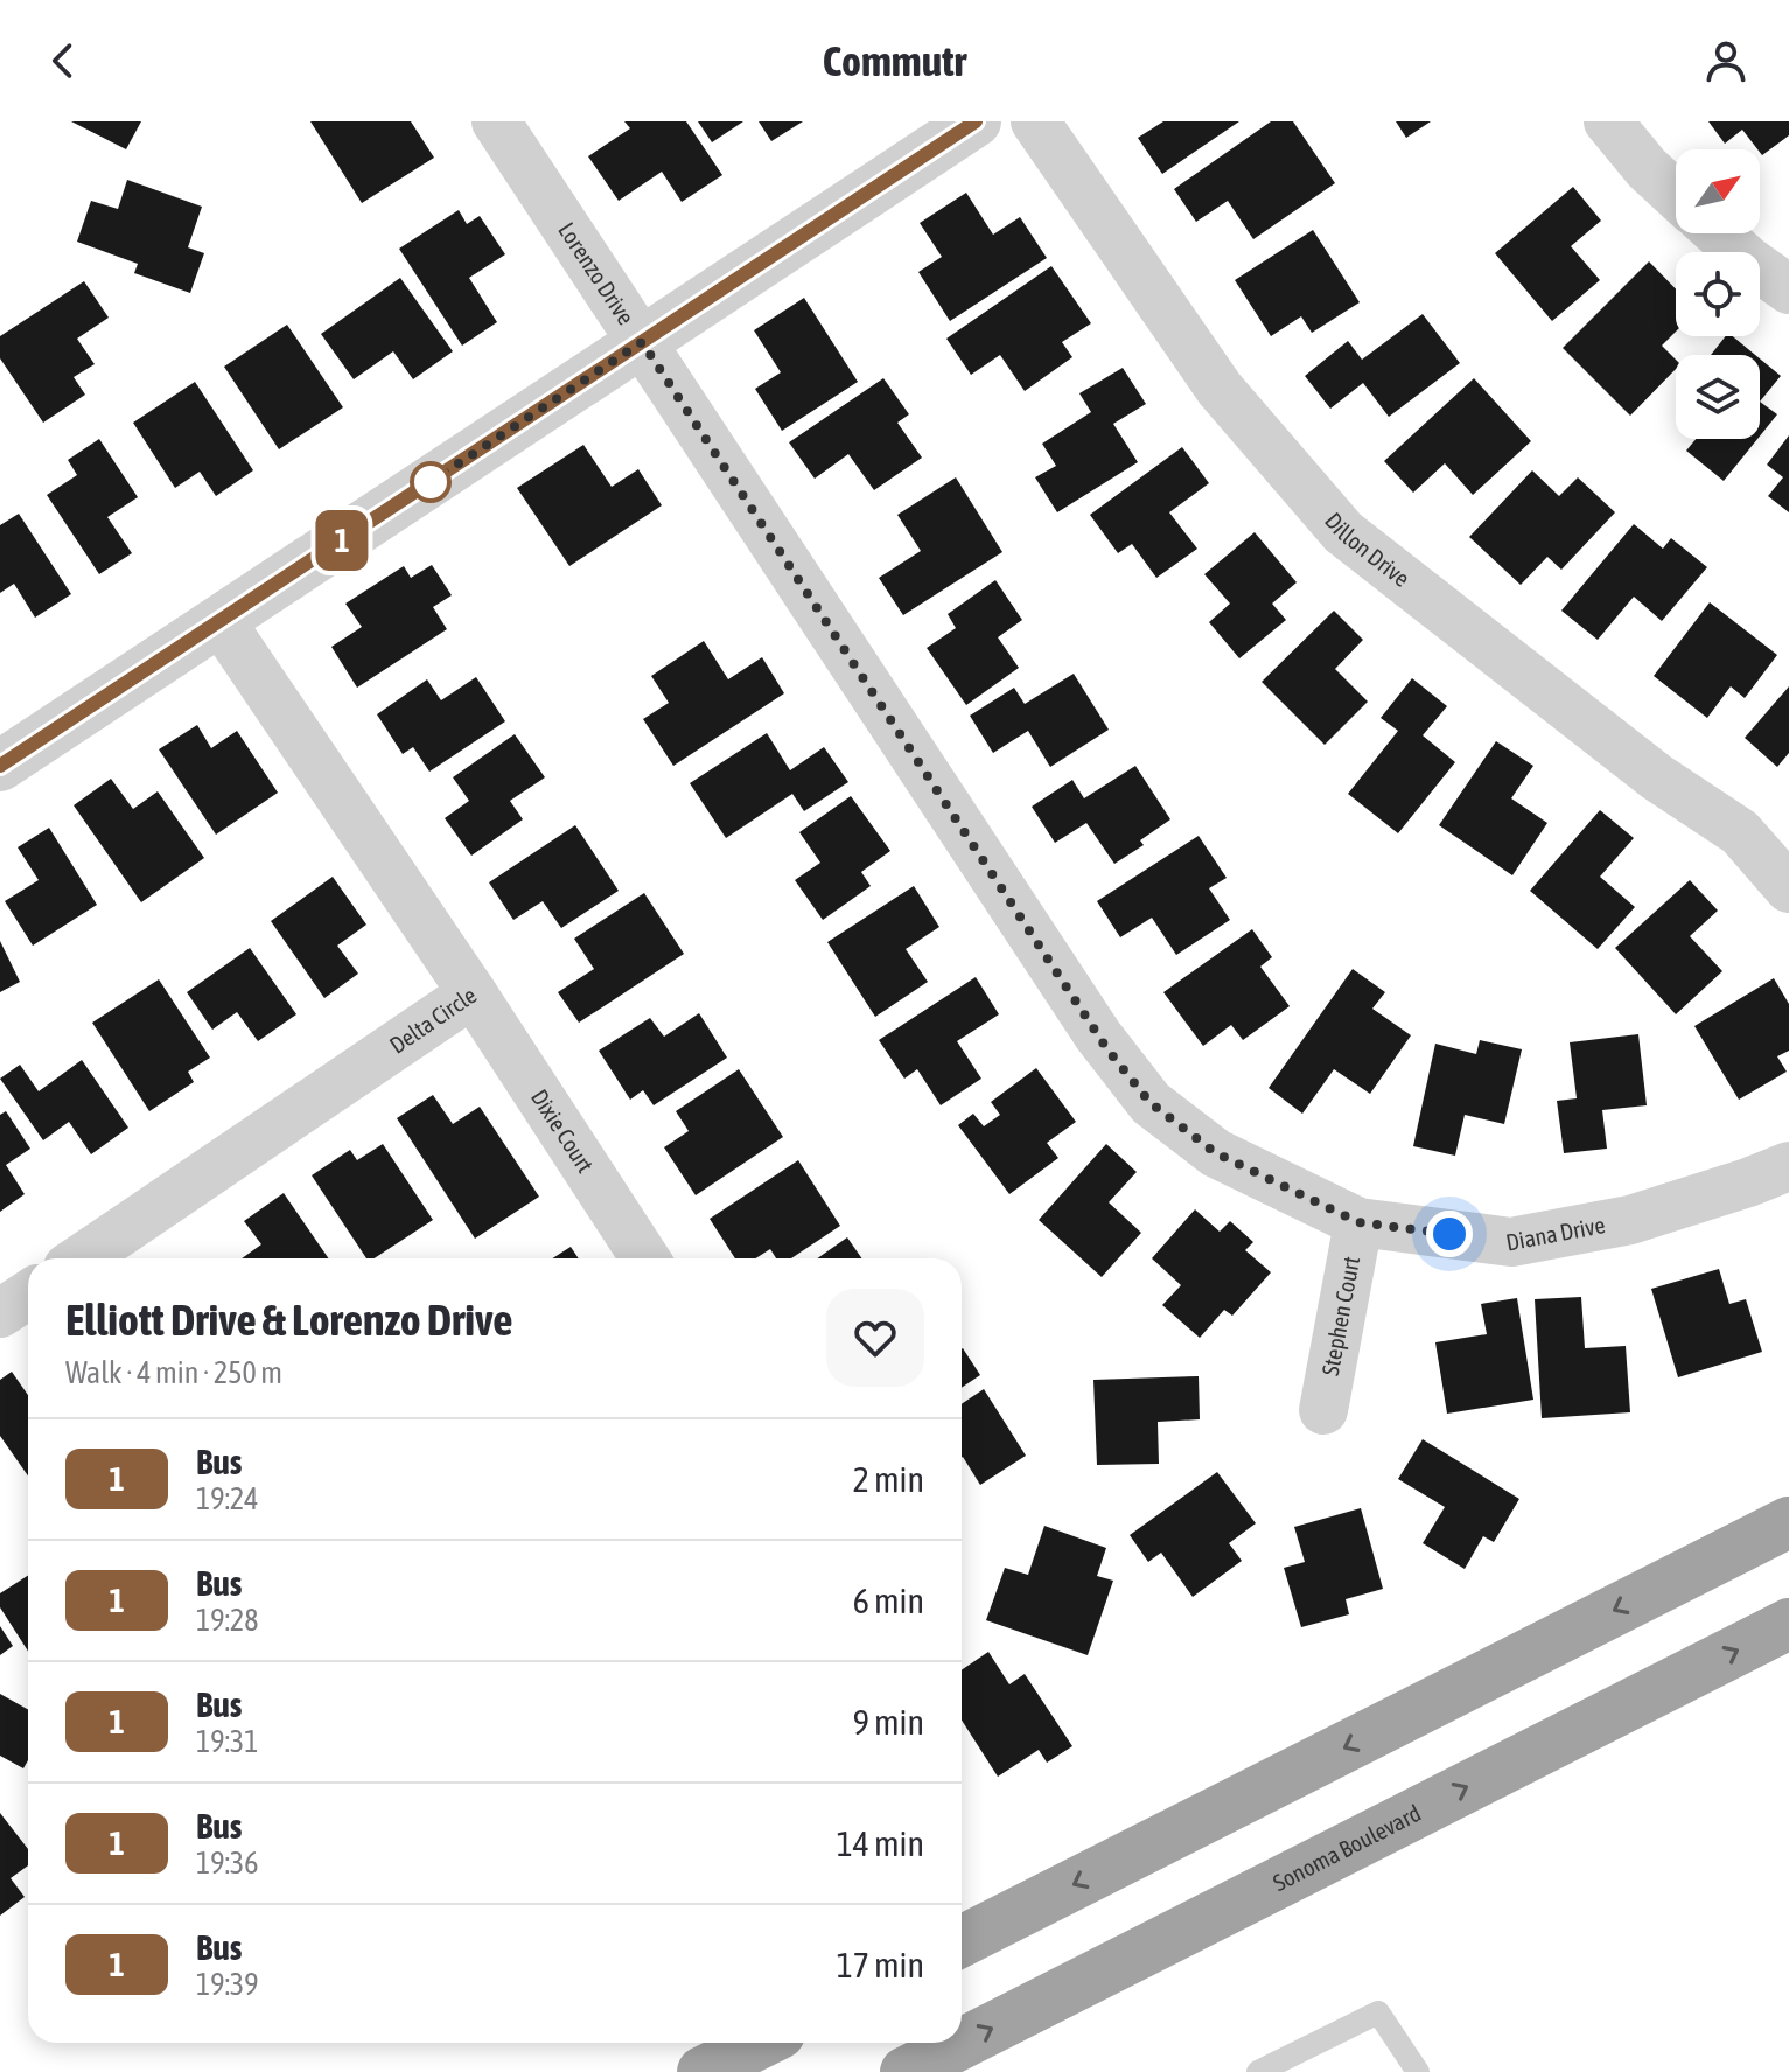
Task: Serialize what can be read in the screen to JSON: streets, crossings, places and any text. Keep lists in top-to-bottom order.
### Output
{
  "streets": {
    "highway": ["Sonoma Boulevard"],
    "street": [
      "Lorenzo Drive",
      "Dillon Drive",
      "Delta Circle",
      "Dixie Court",
      "Diana Drive",
      "Stephen Court"
    ]
  },
  "crossings": [
    ["Lorenzo Drive", "Diana Drive"],
    ["Delta Circle", "Dixie Court"],
    ["Diana Drive", "Stephen Court"]
  ],
  "lines": ["bus line 1"],
  "north": "top right",
  "page": {
    "header": "Commutr",
    "on_map": "1",
    "heading": ["Elliott Drive & Lorenzo Drive", "Walk · 4 min · 250 m"],
    "list": [
      {
        "mark": "1",
        "name": "Bus",
        "note": "19:24",
        "value": "2 min"
      },
      {
        "mark": "1",
        "name": "Bus",
        "note": "19:28",
        "value": "6 min"
      },
      {
        "mark": "1",
        "name": "Bus",
        "note": "19:31",
        "value": "9 min"
      },
      {
        "mark": "1",
        "name": "Bus",
        "note": "19:36",
        "value": "14 min"
      },
      {
        "mark": "1",
        "name": "Bus",
        "note": "19:39",
        "value": "17 min"
      }
    ]
  }
}
